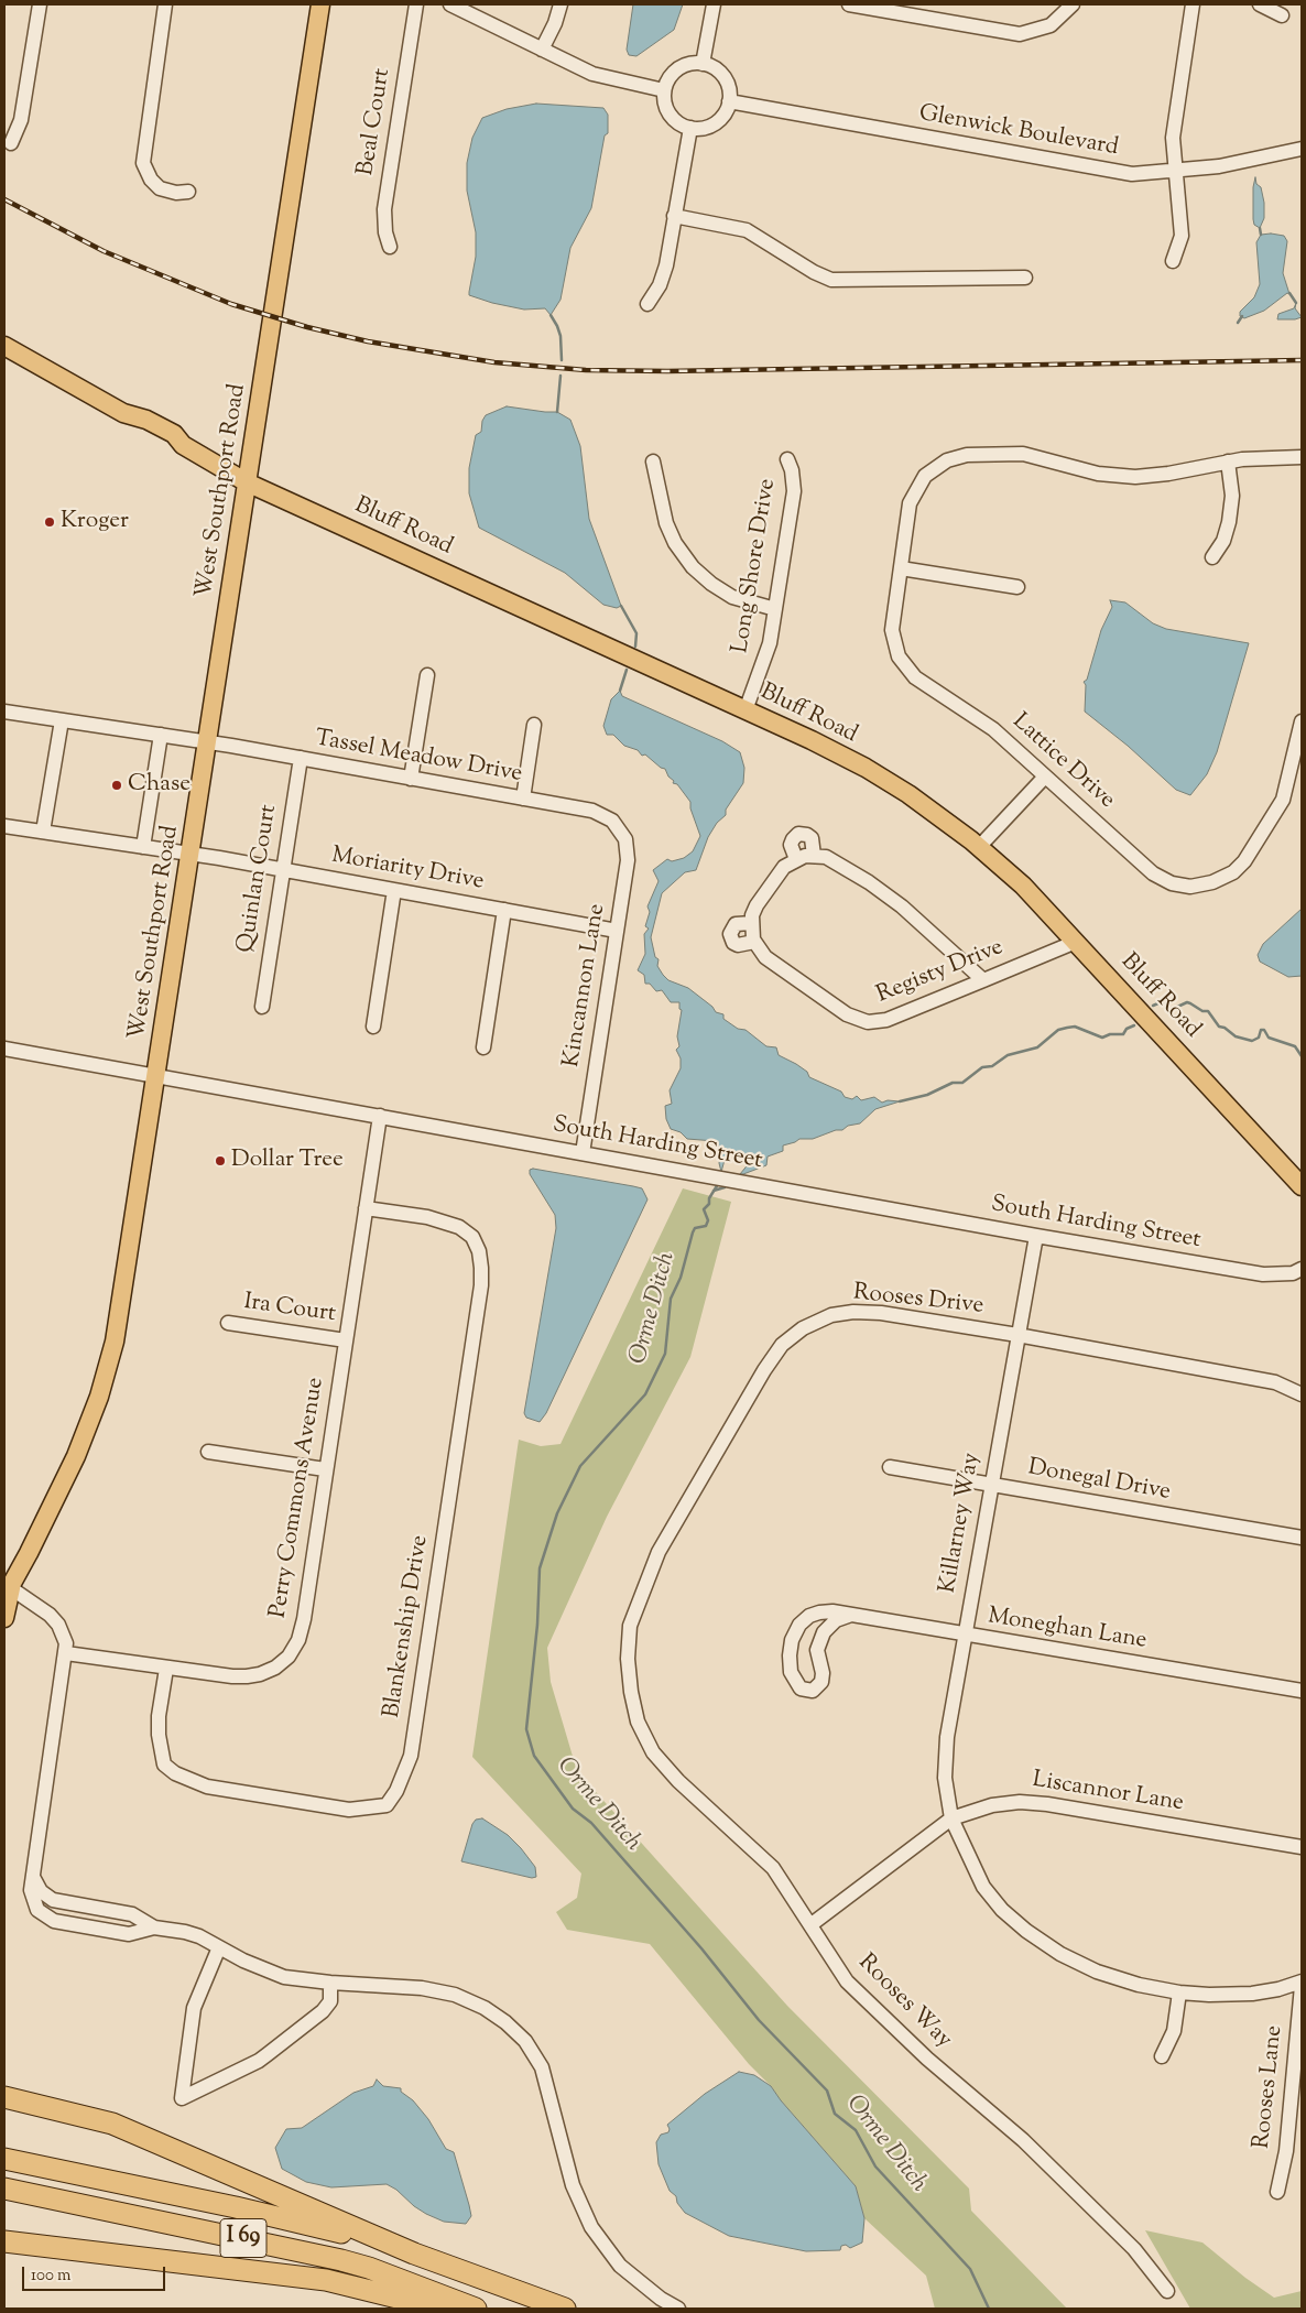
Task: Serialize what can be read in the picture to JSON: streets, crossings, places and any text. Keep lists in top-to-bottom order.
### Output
{
  "streets": {
    "highway": ["I 69"],
    "main road": ["West Southport Road", "Bluff Road"],
    "street": [
      "Beal Court",
      "Glenwick Boulevard",
      "Long Shore Drive",
      "Tassel Meadow Drive",
      "Lattice Drive",
      "Moriarity Drive",
      "Quinlan Court",
      "Registy Drive",
      "Kincannon Lane",
      "South Harding Street",
      "Rooses Drive",
      "Ira Court",
      "Donegal Drive",
      "Perry Commons Avenue",
      "Killarney Way",
      "Blankenship Drive",
      "Moneghan Lane",
      "Liscannor Lane",
      "Rooses Way",
      "Rooses Lane"
    ]
  },
  "crossings": [
    ["West Southport Road", "Bluff Road"],
    ["West Southport Road", "Tassel Meadow Drive"],
    ["West Southport Road", "Moriarity Drive"],
    ["West Southport Road", "South Harding Street"],
    ["Bluff Road", "Long Shore Drive"],
    ["Bluff Road", "Registy Drive"],
    ["Tassel Meadow Drive", "Quinlan Court"],
    ["Tassel Meadow Drive", "Kincannon Lane"],
    ["Moriarity Drive", "Quinlan Court"],
    ["Moriarity Drive", "Kincannon Lane"],
    ["Kincannon Lane", "South Harding Street"],
    ["South Harding Street", "Perry Commons Avenue"],
    ["South Harding Street", "Killarney Way"],
    ["Rooses Drive", "Killarney Way"],
    ["Rooses Drive", "Rooses Way"],
    ["Ira Court", "Perry Commons Avenue"],
    ["Donegal Drive", "Killarney Way"],
    ["Perry Commons Avenue", "Blankenship Drive"],
    ["Killarney Way", "Moneghan Lane"],
    ["Killarney Way", "Liscannor Lane"],
    ["Liscannor Lane", "Rooses Way"]
  ],
  "water": ["Orme Ditch"],
  "places": ["Kroger", "Chase", "Dollar Tree"],
  "scale_bar": "100 m"
}
